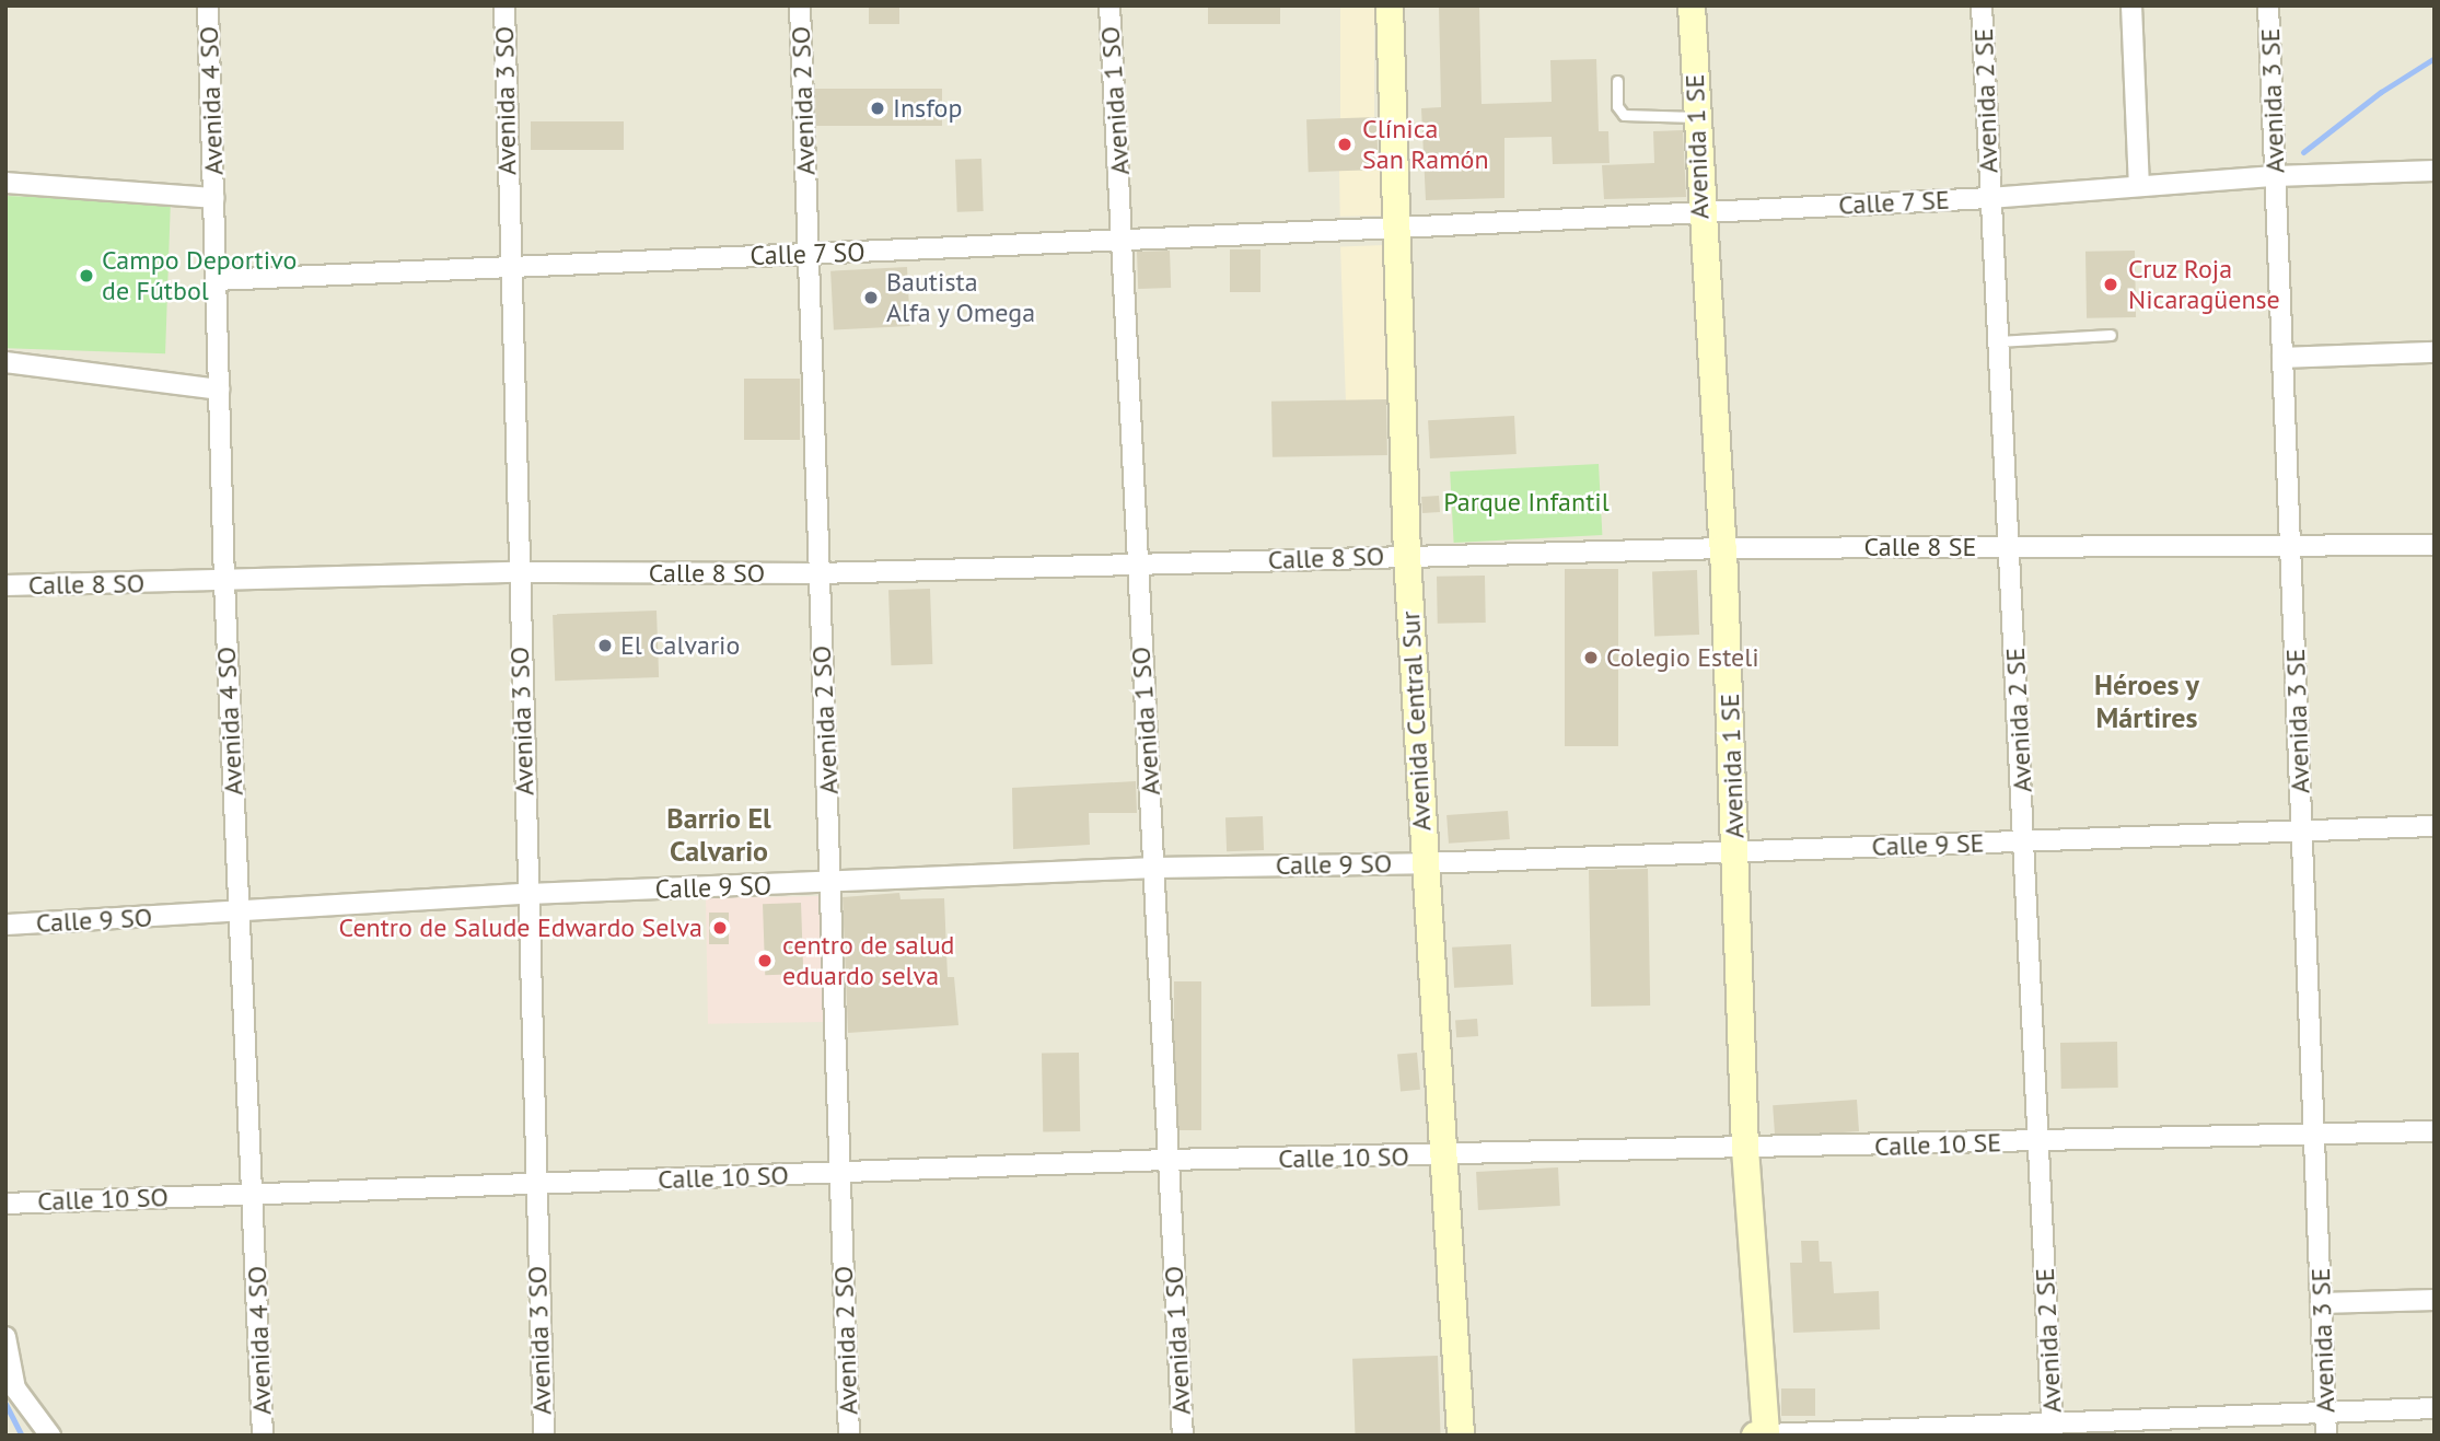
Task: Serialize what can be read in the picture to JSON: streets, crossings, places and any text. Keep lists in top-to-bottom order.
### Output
{
  "streets": {
    "street": [
      "Avenida 4 SO",
      "Avenida 3 SO",
      "Avenida 2 SO",
      "Avenida 1 SO",
      "Avenida 2 SE",
      "Avenida 3 SE",
      "Avenida 1 SE",
      "Calle 7 SE",
      "Calle 7 SO",
      "Calle 8 SE",
      "Calle 8 SO",
      "Avenida Central Sur",
      "Calle 9 SE",
      "Calle 9 SO",
      "Calle 10 SE",
      "Calle 10 SO"
    ]
  },
  "crossings": [
    ["Avenida 4 SO", "Calle 7 SO"],
    ["Avenida 4 SO", "Calle 8 SO"],
    ["Avenida 4 SO", "Calle 9 SO"],
    ["Avenida 4 SO", "Calle 10 SO"],
    ["Avenida 3 SO", "Calle 7 SO"],
    ["Avenida 3 SO", "Calle 8 SO"],
    ["Avenida 3 SO", "Calle 9 SO"],
    ["Avenida 3 SO", "Calle 10 SO"],
    ["Avenida 2 SO", "Calle 7 SO"],
    ["Avenida 2 SO", "Calle 8 SO"],
    ["Avenida 2 SO", "Calle 9 SO"],
    ["Avenida 2 SO", "Calle 10 SO"],
    ["Avenida 1 SO", "Calle 7 SO"],
    ["Avenida 1 SO", "Calle 8 SO"],
    ["Avenida 1 SO", "Calle 9 SO"],
    ["Avenida 1 SO", "Calle 10 SO"],
    ["Avenida 2 SE", "Calle 7 SE"],
    ["Avenida 2 SE", "Calle 8 SE"],
    ["Avenida 2 SE", "Calle 9 SE"],
    ["Avenida 2 SE", "Calle 10 SE"],
    ["Avenida 3 SE", "Calle 7 SE"],
    ["Avenida 3 SE", "Calle 8 SE"],
    ["Avenida 3 SE", "Calle 9 SE"],
    ["Avenida 3 SE", "Calle 10 SE"],
    ["Avenida 1 SE", "Calle 7 SE"],
    ["Avenida 1 SE", "Calle 8 SE"],
    ["Avenida 1 SE", "Calle 9 SE"],
    ["Avenida 1 SE", "Calle 10 SE"],
    ["Calle 7 SE", "Calle 7 SO"],
    ["Calle 7 SE", "Avenida Central Sur"],
    ["Calle 7 SO", "Avenida Central Sur"],
    ["Calle 8 SE", "Calle 8 SO"],
    ["Calle 8 SE", "Avenida Central Sur"],
    ["Calle 8 SO", "Avenida Central Sur"],
    ["Avenida Central Sur", "Calle 9 SE"],
    ["Avenida Central Sur", "Calle 9 SO"],
    ["Avenida Central Sur", "Calle 10 SE"],
    ["Avenida Central Sur", "Calle 10 SO"],
    ["Calle 9 SE", "Calle 9 SO"],
    ["Calle 10 SE", "Calle 10 SO"]
  ],
  "districts": ["Héroes y Mártires", "Barrio El Calvario"],
  "parks": ["Parque Infantil"],
  "places": [
    "Insfop",
    "Clínica San Ramón",
    "Campo Deportivo de Fútbol",
    "Cruz Roja Nicaragüense",
    "Bautista Alfa y Omega",
    "El Calvario",
    "Colegio Esteli",
    "Centro de Salude Edwardo Selva",
    "centro de salud eduardo selva"
  ]
}
